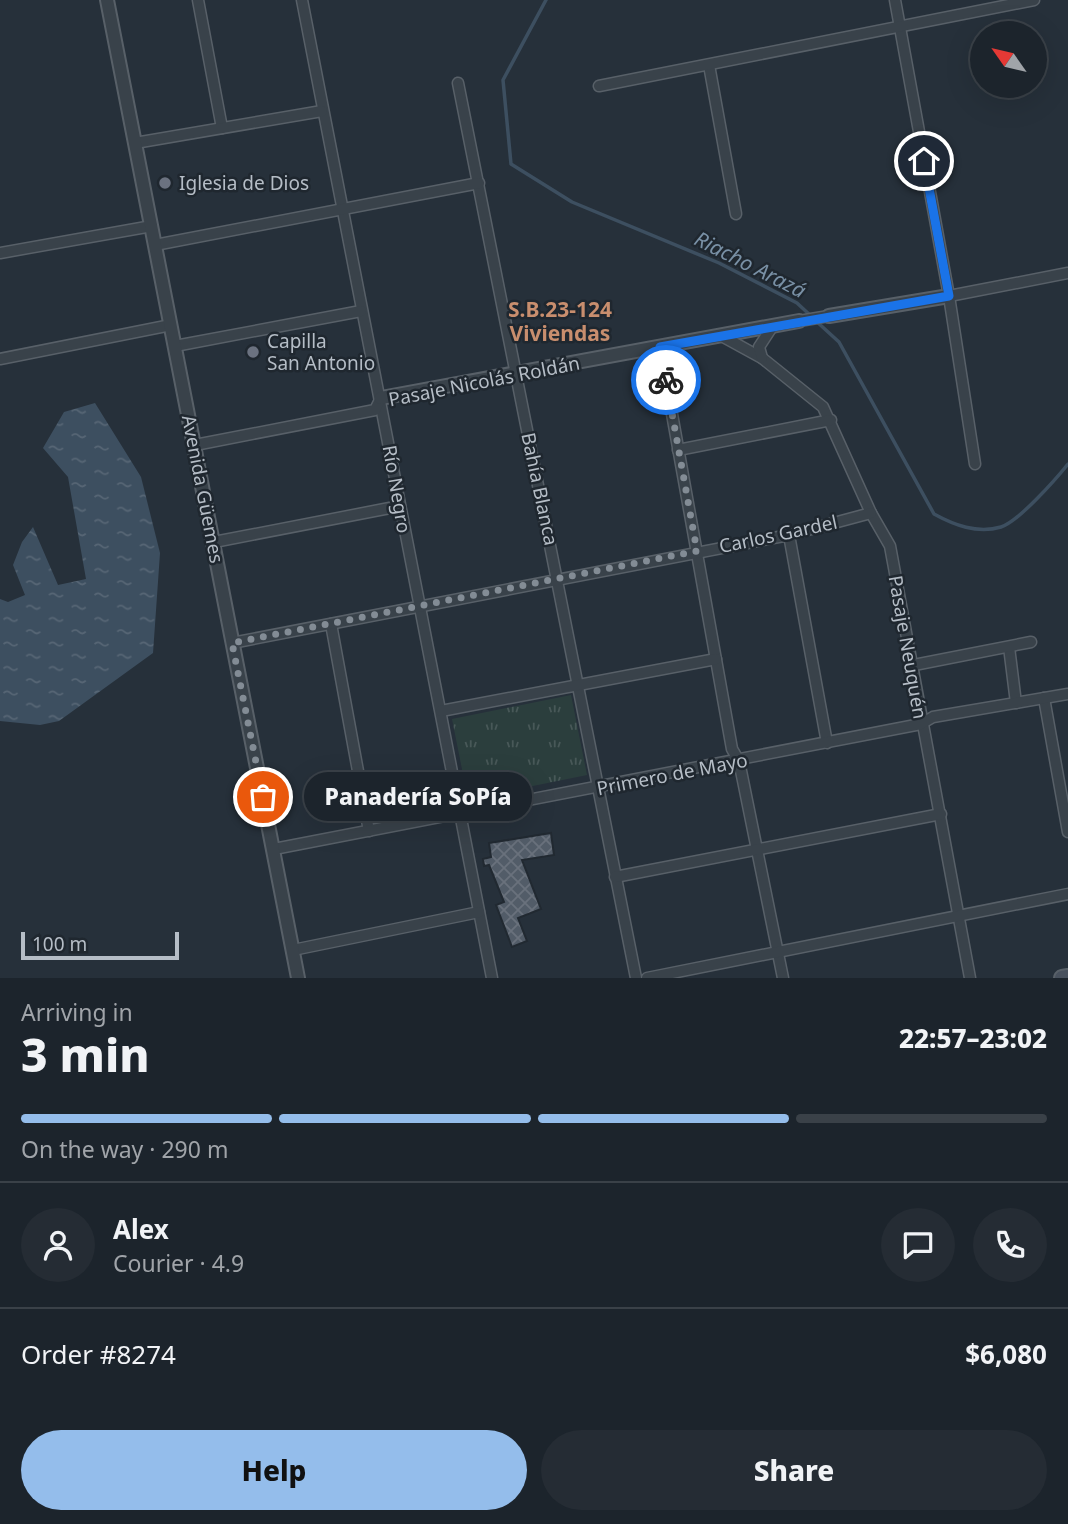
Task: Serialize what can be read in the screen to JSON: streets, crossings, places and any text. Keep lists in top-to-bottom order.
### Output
{
  "streets": {
    "street": [
      "Pasaje Nicolás Roldán",
      "Avenida Güemes",
      "Río Negro",
      "Bahía Blanca",
      "Carlos Gardel",
      "Pasaje Neuquén",
      "Primero de Mayo"
    ]
  },
  "crossings": [
    ["Pasaje Nicolás Roldán", "Avenida Güemes"],
    ["Pasaje Nicolás Roldán", "Río Negro"],
    ["Pasaje Nicolás Roldán", "Bahía Blanca"],
    ["Pasaje Nicolás Roldán", "Pasaje Neuquén"],
    ["Avenida Güemes", "Carlos Gardel"],
    ["Avenida Güemes", "Primero de Mayo"],
    ["Río Negro", "Carlos Gardel"],
    ["Río Negro", "Primero de Mayo"],
    ["Bahía Blanca", "Carlos Gardel"],
    ["Bahía Blanca", "Primero de Mayo"],
    ["Carlos Gardel", "Pasaje Neuquén"],
    ["Pasaje Neuquén", "Primero de Mayo"]
  ],
  "districts": ["S.B.23-124 Viviendas"],
  "water": ["Riacho Arazá"],
  "places": ["Iglesia de Dios", "Capilla San Antonio", "Panadería SoPía"],
  "scale_bar": "100 m",
  "north": "top left",
  "page": {
    "bubble": "Panadería SoPía",
    "scale": "100 m",
    "heading": ["3 min", "Arriving in", "22:57–23:02"],
    "panel": [
      "Alex",
      "Courier · 4.9",
      "Order #8274",
      "$6,080"
    ],
    "bar": "On the way · 290 m",
    "buttons": ["Help", "Share"]
  }
}
